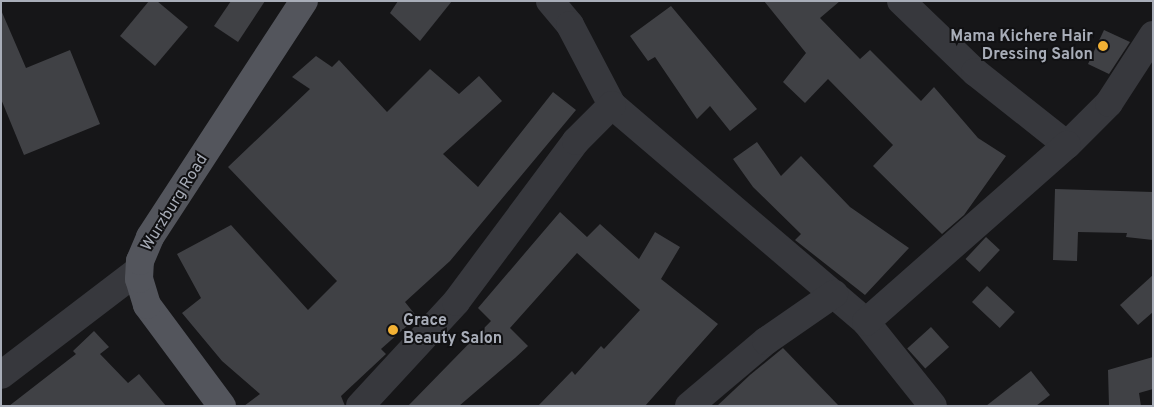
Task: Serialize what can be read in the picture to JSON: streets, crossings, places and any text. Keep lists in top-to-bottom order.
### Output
{
  "streets": {
    "main road": ["Wurzburg Road"]
  },
  "places": ["Mama Kichere Hair Dressing Salon", "Grace Beauty Salon"]
}
